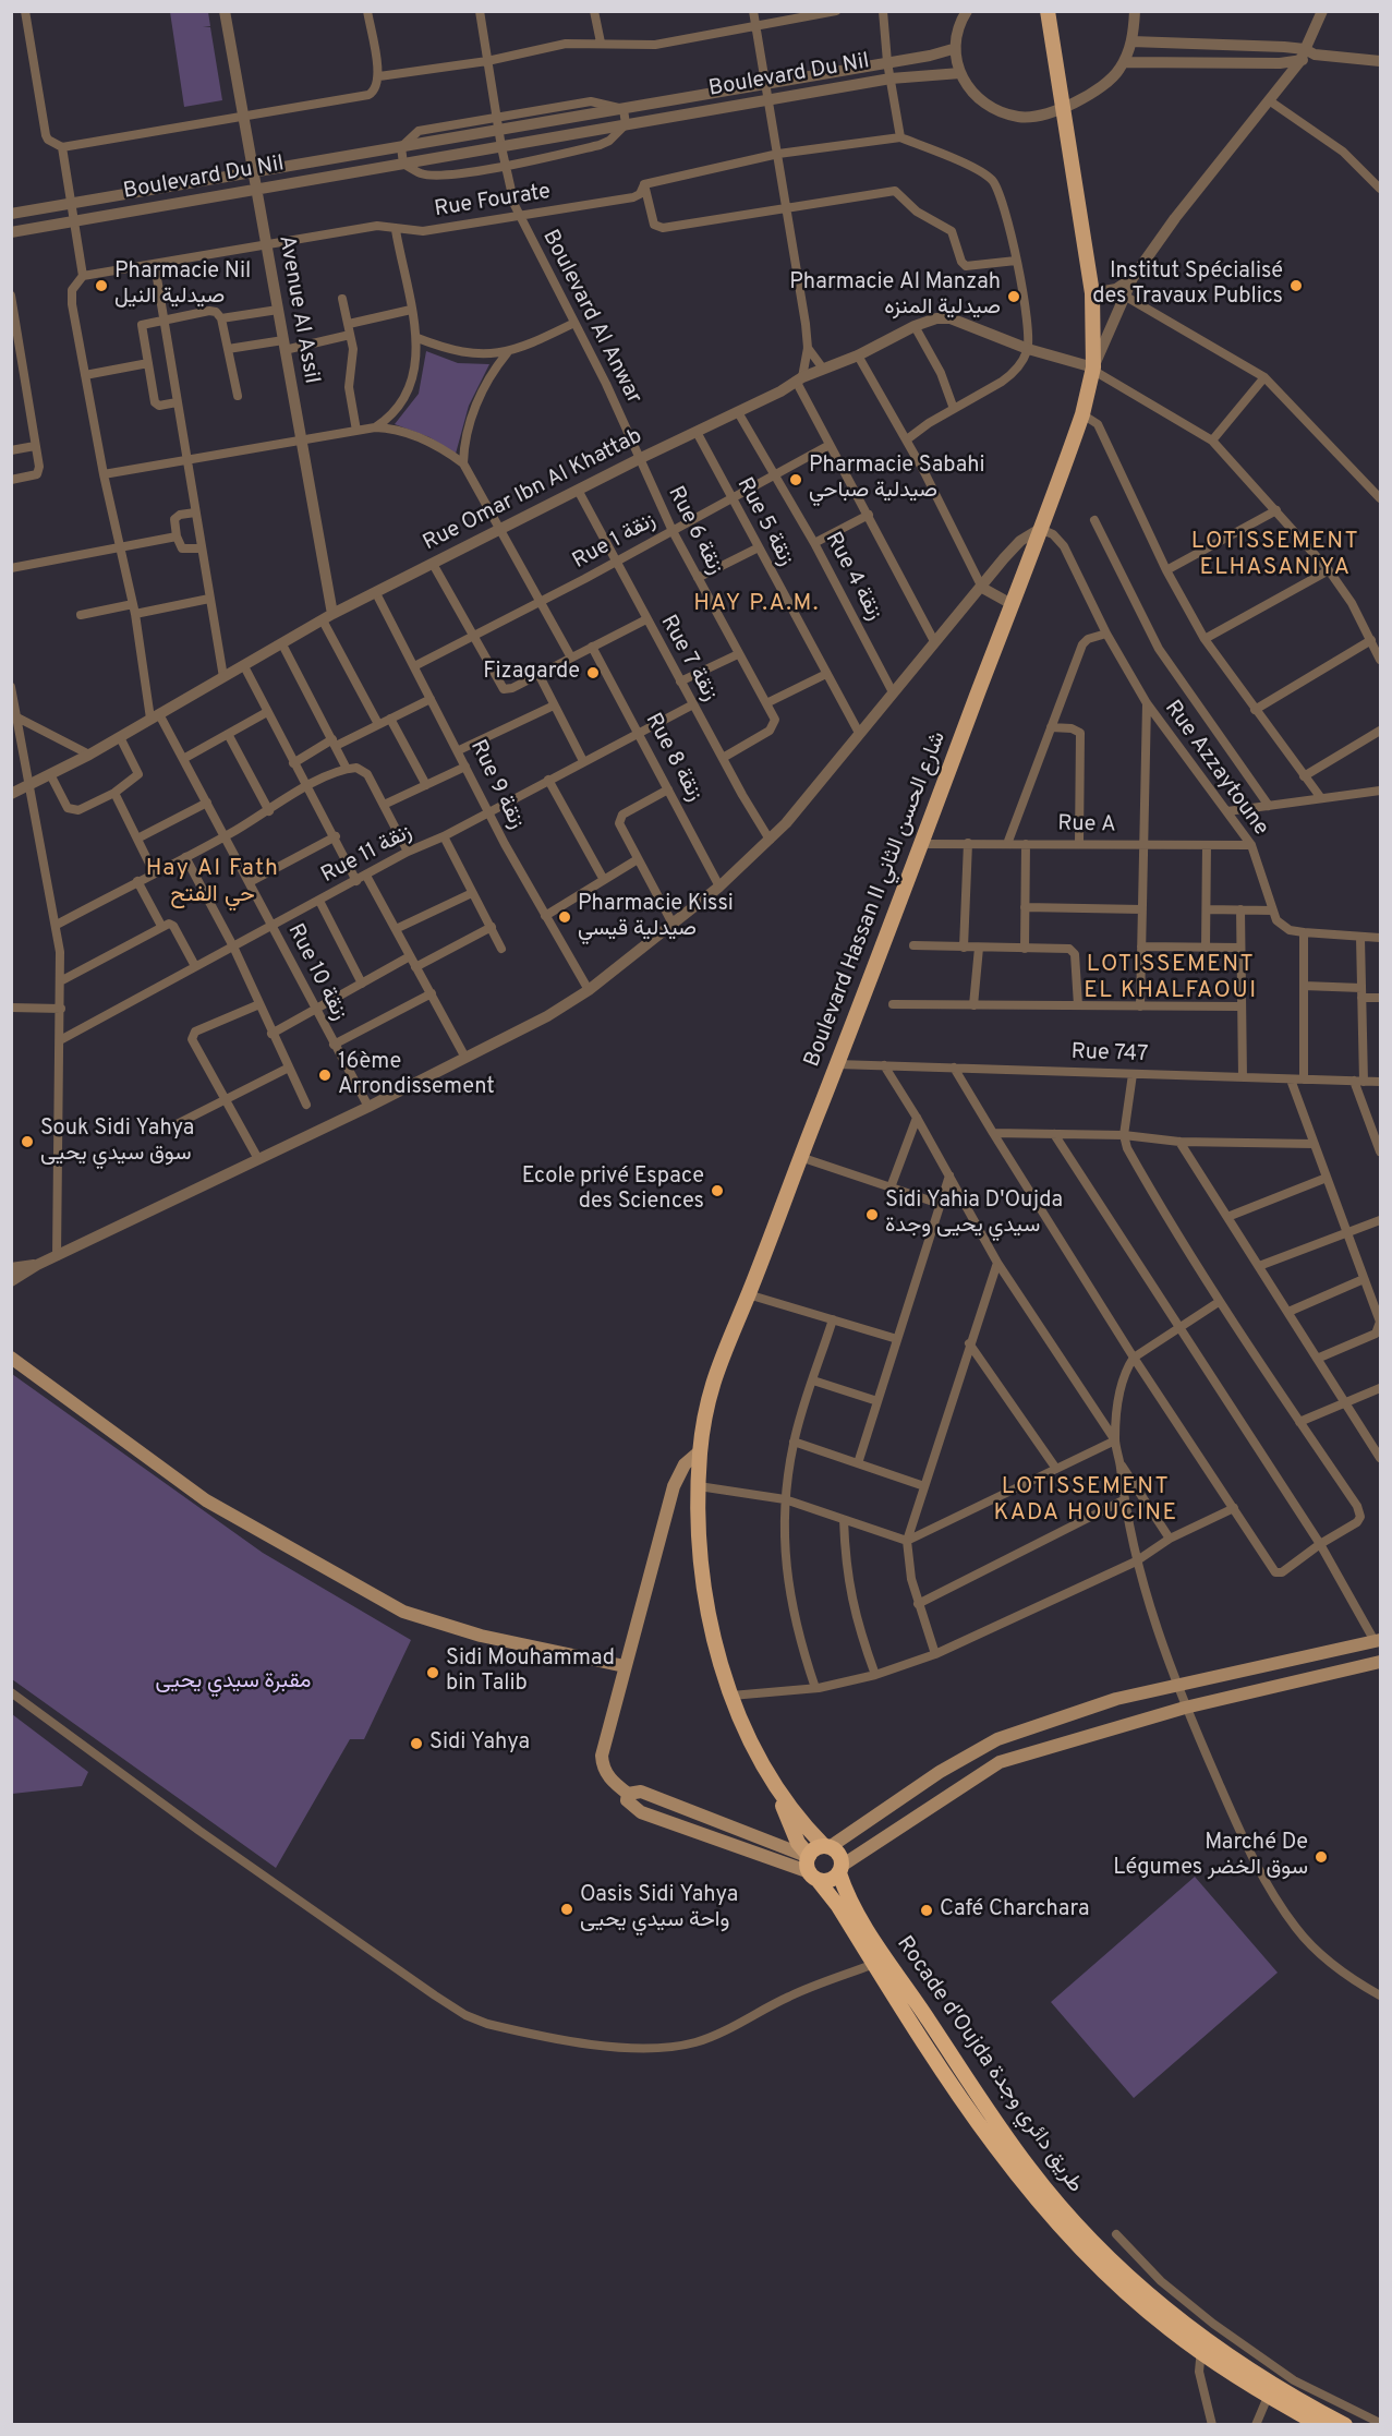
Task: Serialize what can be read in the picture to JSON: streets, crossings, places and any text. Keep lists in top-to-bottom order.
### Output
{
  "streets": {
    "highway": ["Rocade d'Oujda طريق دائري وجدة"],
    "main road": ["Boulevard Hassan II شارع الحسن الثاني"],
    "street": [
      "Boulevard Du Nil",
      "Rue Fourate",
      "Avenue Al Assil",
      "Boulevard Al Anwar",
      "Rue Omar Ibn Al Khattab",
      "Rue 5 زنقة",
      "Rue 6 زنقة",
      "Rue 1 زنقة",
      "Rue 4 زنقة",
      "Rue 7 زنقة",
      "Rue 8 زنقة",
      "Rue Azzaytoune",
      "Rue 9 زنقة",
      "Rue A",
      "Rue 11 زنقة",
      "Rue 10 زنقة",
      "Rue 747"
    ]
  },
  "crossings": [
    ["Boulevard Du Nil", "Avenue Al Assil"],
    ["Boulevard Du Nil", "Boulevard Al Anwar"],
    ["Rue Fourate", "Avenue Al Assil"],
    ["Rue Fourate", "Boulevard Al Anwar"],
    ["Avenue Al Assil", "Rue Omar Ibn Al Khattab"],
    ["Boulevard Al Anwar", "Rue Omar Ibn Al Khattab"],
    ["Boulevard Al Anwar", "Rue 6 زنقة"],
    ["Rue Omar Ibn Al Khattab", "Rue 5 زنقة"],
    ["Rue Omar Ibn Al Khattab", "Rue 6 زنقة"],
    ["Rue Omar Ibn Al Khattab", "Rue 4 زنقة"],
    ["Rue Omar Ibn Al Khattab", "Rue 7 زنقة"],
    ["Rue Omar Ibn Al Khattab", "Rue 9 زنقة"],
    ["Rue Omar Ibn Al Khattab", "Boulevard Hassan II شارع الحسن الثاني"],
    ["Rue Omar Ibn Al Khattab", "Rue 10 زنقة"],
    ["Rue 5 زنقة", "Rue 1 زنقة"],
    ["Rue 6 زنقة", "Rue 1 زنقة"],
    ["Rue 6 زنقة", "Rue 7 زنقة"],
    ["Rue 1 زنقة", "Rue 4 زنقة"],
    ["Rue 1 زنقة", "Rue 7 زنقة"],
    ["Rue 1 زنقة", "Rue 9 زنقة"],
    ["Rue 7 زنقة", "Rue 11 زنقة"],
    ["Rue 8 زنقة", "Rue 11 زنقة"],
    ["Rue Azzaytoune", "Rue A"],
    ["Rue Azzaytoune", "Boulevard Hassan II شارع الحسن الثاني"],
    ["Rue 9 زنقة", "Rue 11 زنقة"],
    ["Rue A", "Boulevard Hassan II شارع الحسن الثاني"],
    ["Rue 11 زنقة", "Rue 10 زنقة"],
    ["Boulevard Hassan II شارع الحسن الثاني", "Rue 747"],
    ["Boulevard Hassan II شارع الحسن الثاني", "Rocade d'Oujda طريق دائري وجدة"]
  ],
  "districts": [
    "LOTISSEMENT ELHASANIYA",
    "HAY P.A.M.",
    "Hay Al Fath حي الفتح",
    "LOTISSEMENT EL KHALFAOUI",
    "LOTISSEMENT KADA HOUCINE"
  ],
  "parks": ["مقبرة سيدي يحيى"],
  "places": [
    "Pharmacie Nil صيدلية النيل",
    "Institut Spécialisé des Travaux Publics",
    "Pharmacie Al Manzah صيدلية المنزه",
    "Pharmacie Sabahi صيدلية صباحي",
    "Fizagarde",
    "Pharmacie Kissi صيدلية قيسي",
    "16ème Arrondissement",
    "Souk Sidi Yahya سوق سيدي يحيى",
    "Ecole privé Espace des Sciences",
    "Sidi Yahia D'Oujda سيدي يحيى وجدة",
    "Sidi Mouhammad bin Talib",
    "Sidi Yahya",
    "Marché De Légumes سوق الخضر",
    "Oasis Sidi Yahya واحة سيدي يحيى",
    "Café Charchara"
  ]
}
